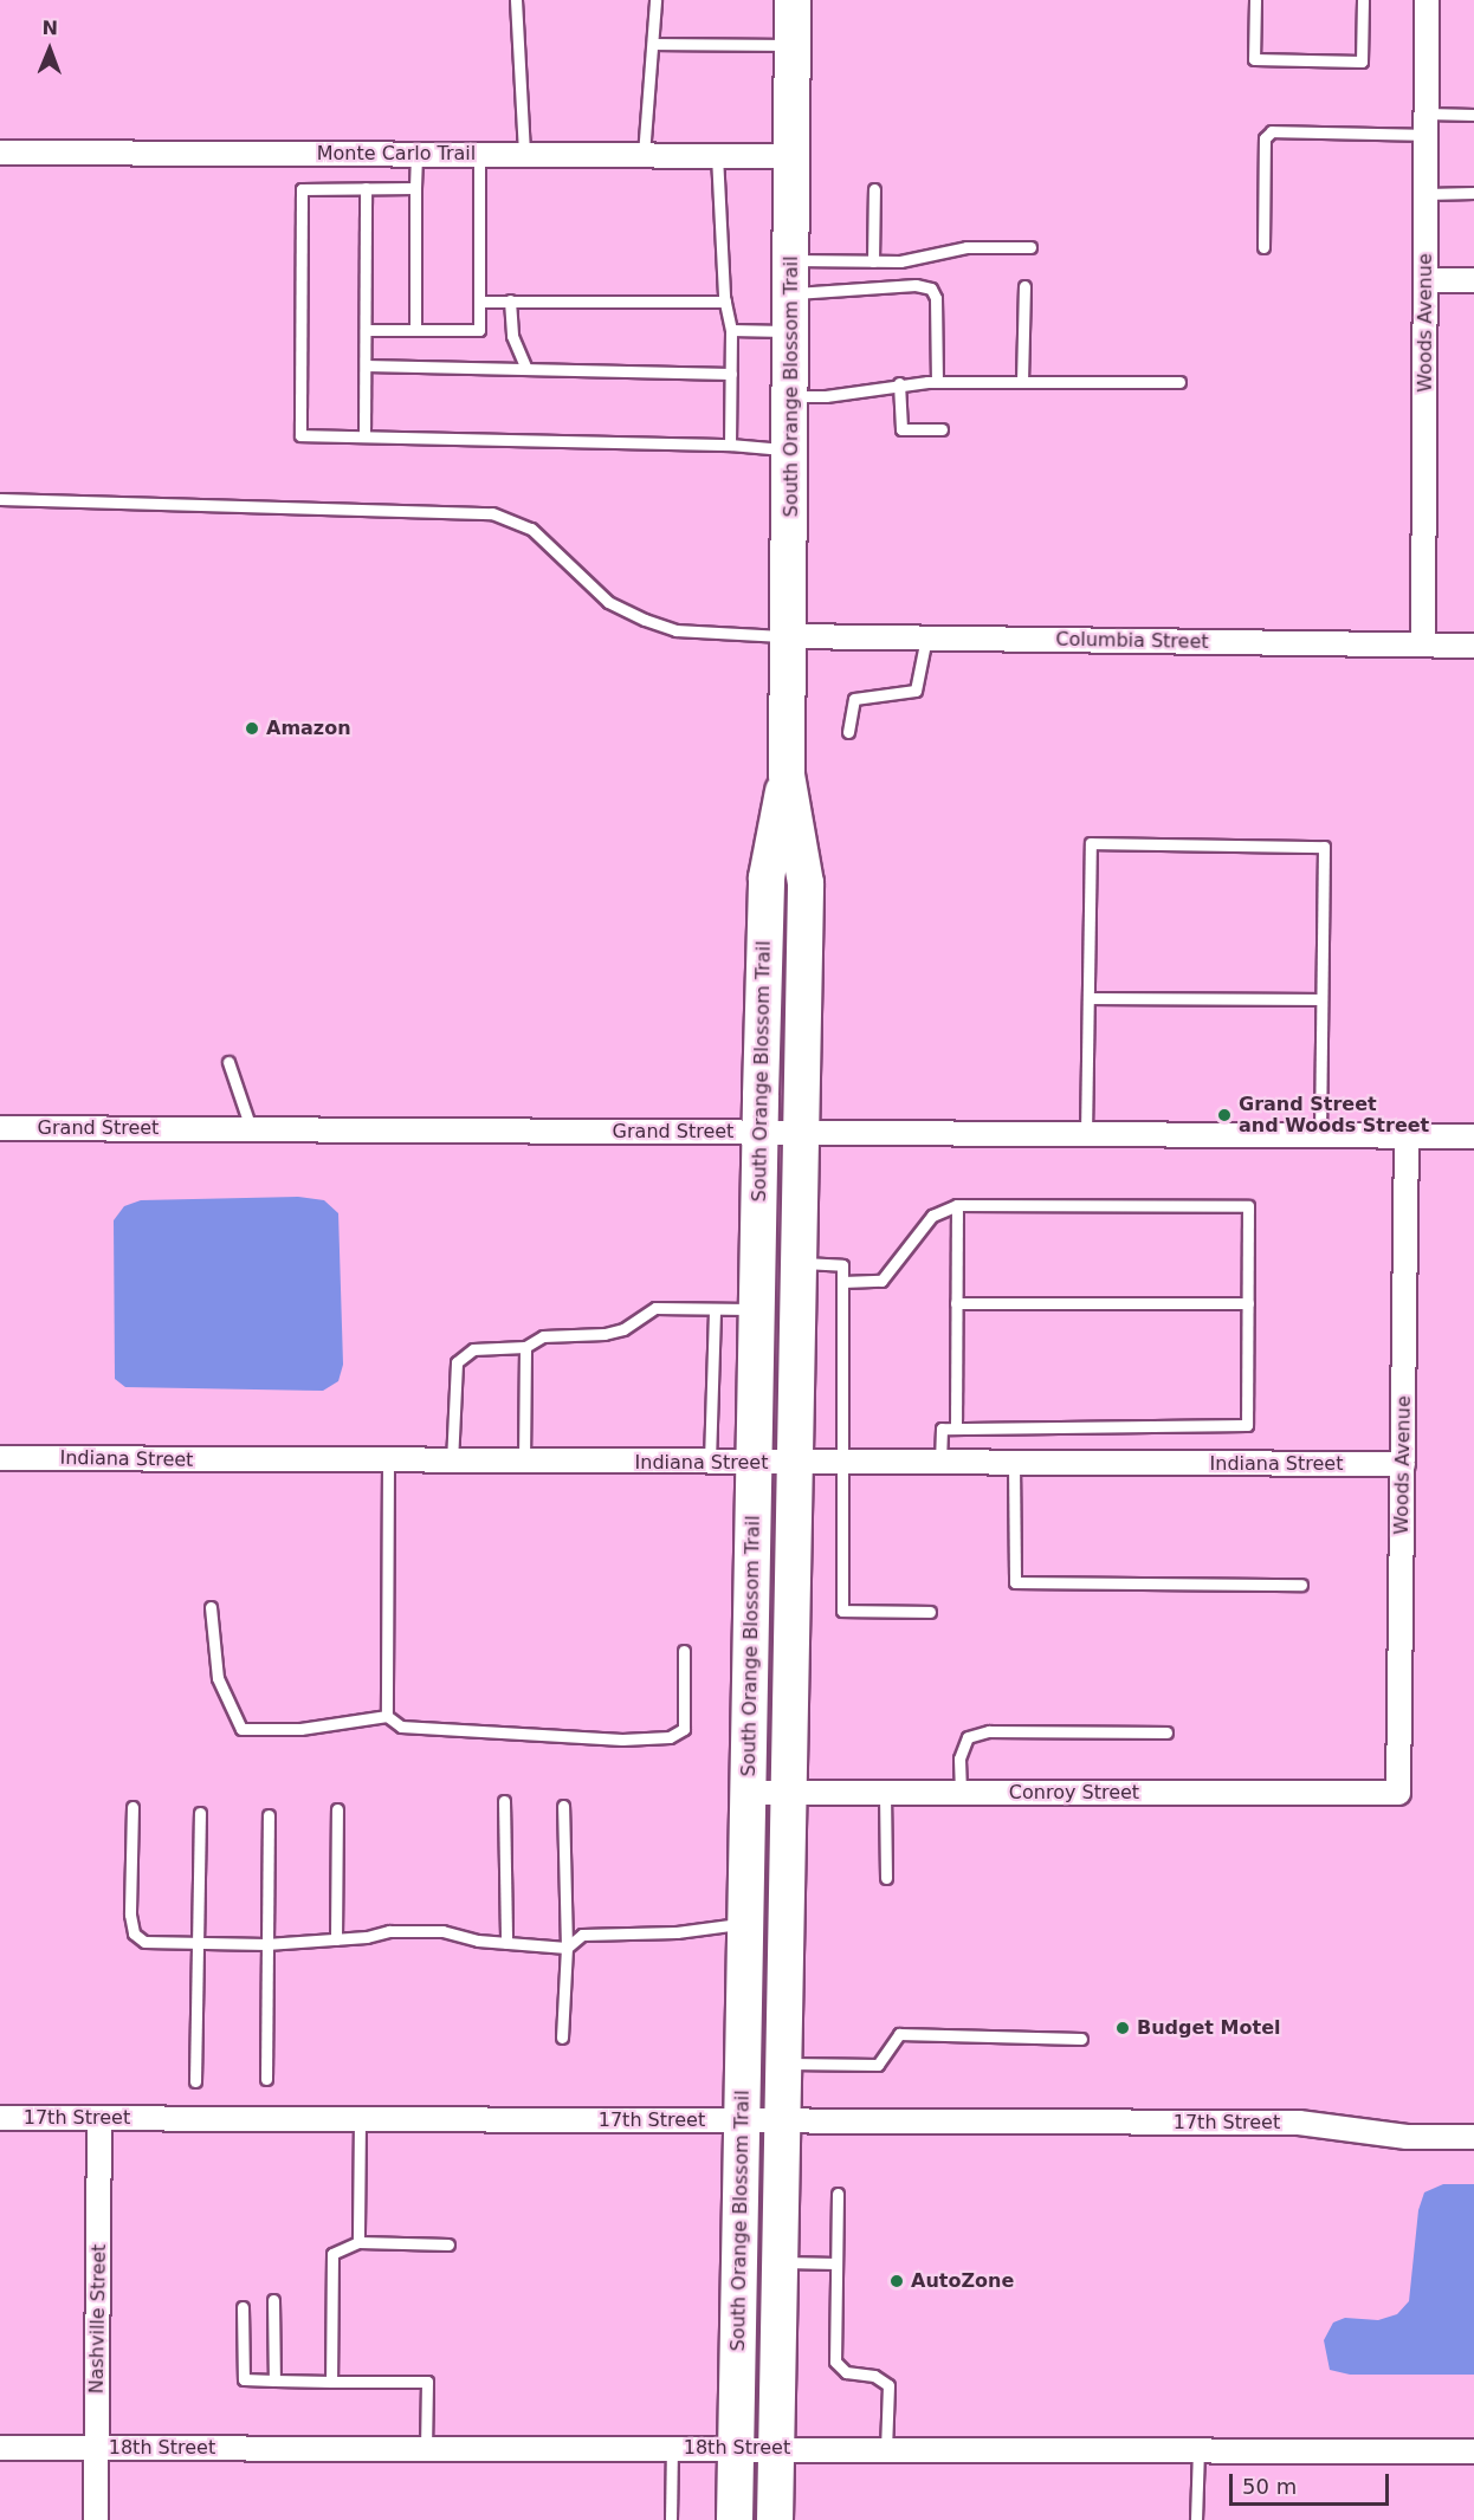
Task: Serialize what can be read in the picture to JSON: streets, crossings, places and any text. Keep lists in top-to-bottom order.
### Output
{
  "streets": {
    "main road": ["South Orange Blossom Trail"],
    "street": [
      "Monte Carlo Trail",
      "Woods Avenue",
      "Columbia Street",
      "Grand Street",
      "Indiana Street",
      "Conroy Street",
      "17th Street",
      "Nashville Street",
      "18th Street"
    ]
  },
  "crossings": [
    ["Monte Carlo Trail", "South Orange Blossom Trail"],
    ["Woods Avenue", "Columbia Street"],
    ["Woods Avenue", "Grand Street"],
    ["Woods Avenue", "Indiana Street"],
    ["Woods Avenue", "Conroy Street"],
    ["South Orange Blossom Trail", "Columbia Street"],
    ["South Orange Blossom Trail", "Grand Street"],
    ["South Orange Blossom Trail", "Indiana Street"],
    ["South Orange Blossom Trail", "Conroy Street"],
    ["South Orange Blossom Trail", "17th Street"],
    ["South Orange Blossom Trail", "18th Street"],
    ["17th Street", "Nashville Street"],
    ["Nashville Street", "18th Street"]
  ],
  "places": [
    "Amazon",
    "Grand Street and Woods Street",
    "Budget Motel",
    "AutoZone"
  ],
  "scale_bar": "50 m",
  "north": "top"
}
